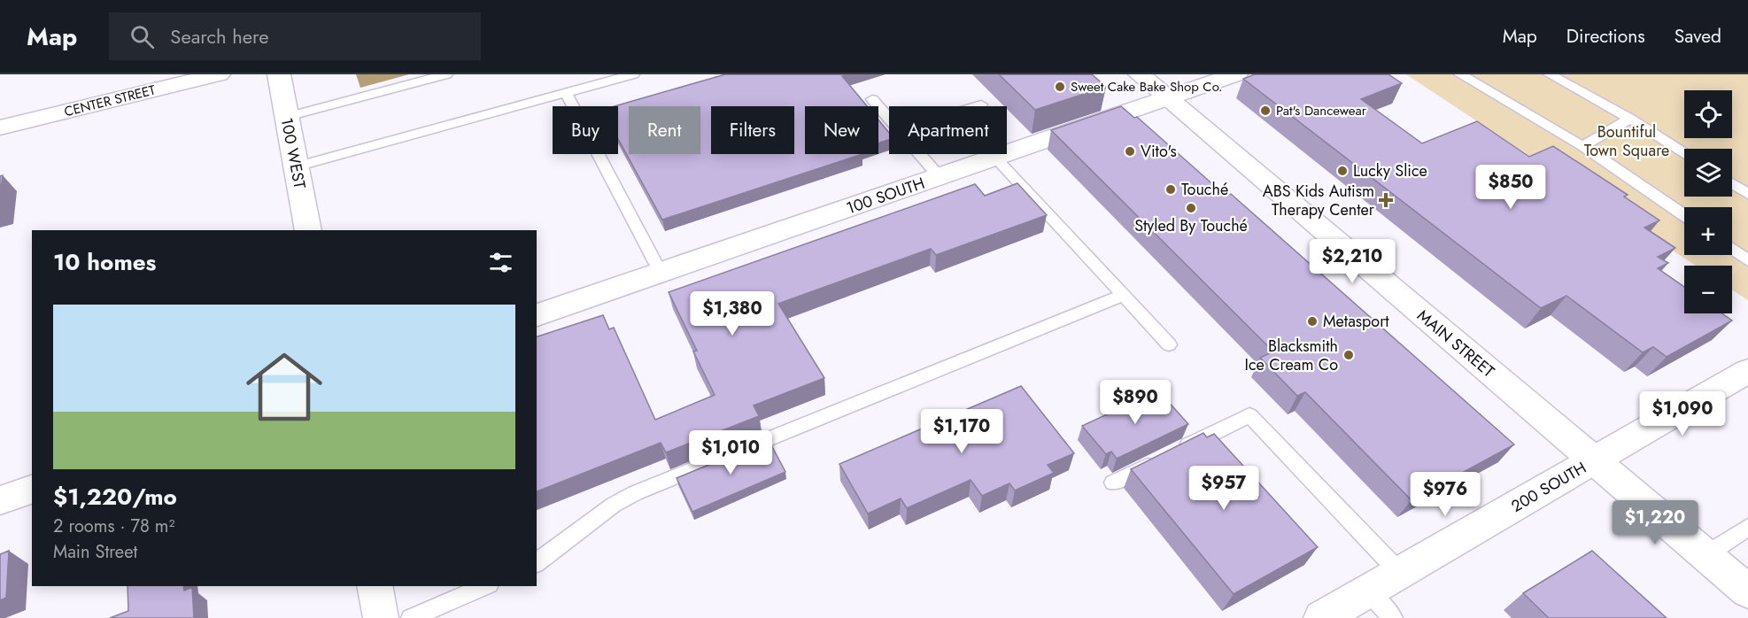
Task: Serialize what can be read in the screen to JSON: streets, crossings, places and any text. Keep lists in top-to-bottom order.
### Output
{
  "streets": {
    "street": [
      "CENTER STREET",
      "100 WEST",
      "100 SOUTH",
      "MAIN STREET",
      "200 SOUTH"
    ]
  },
  "crossings": [
    ["100 SOUTH", "MAIN STREET"],
    ["MAIN STREET", "200 SOUTH"]
  ],
  "parks": ["Bountiful Town Square"],
  "places": {
    "other": [
      "Sweet Cake Bake Shop Co.",
      "Pat's Dancewear",
      "Vito's",
      "Lucky Slice",
      "Touché",
      "Styled By Touché",
      "Metasport",
      "Blacksmith Ice Cream Co"
    ],
    "health": ["ABS Kids Autism Therapy Center"]
  },
  "page": {
    "header": "Map",
    "search": "Search here",
    "nav": ["Map", "Directions", "Saved"],
    "map_buttons": ["+", "−"],
    "chip": [
      "Buy",
      "Rent",
      "Filters",
      "New",
      "Apartment"
    ],
    "price": [
      "$850",
      "$2,210",
      "$1,380",
      "$890",
      "$1,090",
      "$1,170",
      "$1,010",
      "$957",
      "$976",
      "$1,220"
    ],
    "heading": "10 homes",
    "list": [
      {
        "name": "$1,220/mo",
        "note": "2 rooms · 78 m² · Main Street"
      }
    ]
  }
}
